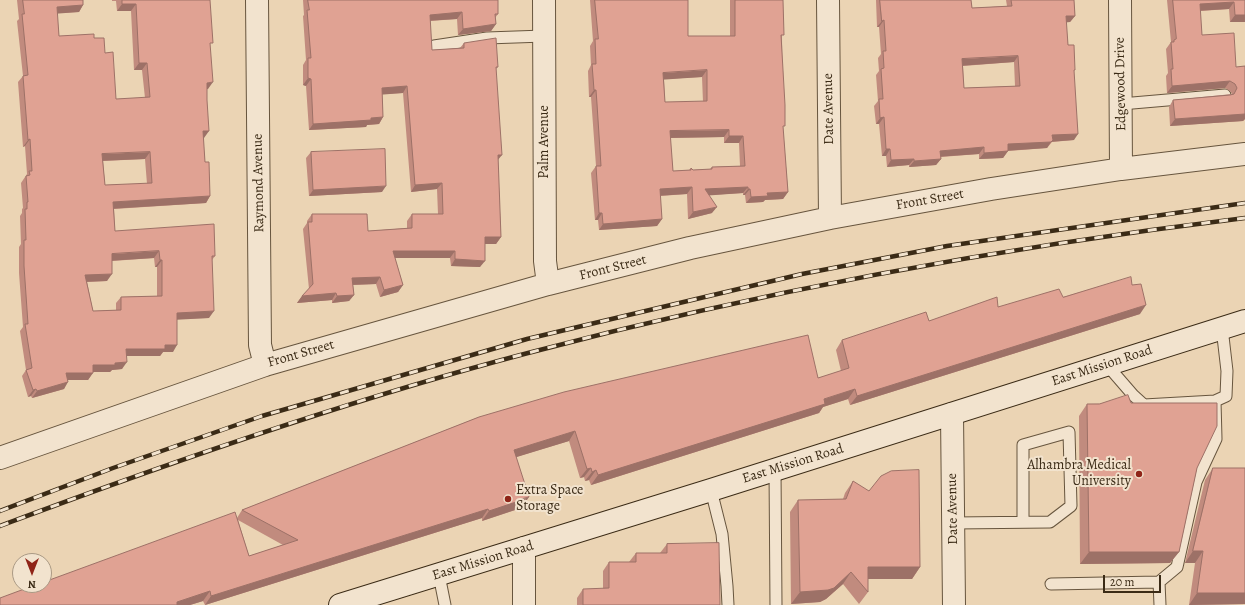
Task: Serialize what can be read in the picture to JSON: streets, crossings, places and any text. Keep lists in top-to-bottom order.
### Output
{
  "streets": {
    "street": [
      "Edgewood Drive",
      "Date Avenue",
      "Palm Avenue",
      "Raymond Avenue",
      "Front Street",
      "East Mission Road"
    ]
  },
  "crossings": [
    ["Edgewood Drive", "Front Street"],
    ["Date Avenue", "Front Street"],
    ["Date Avenue", "East Mission Road"],
    ["Palm Avenue", "Front Street"],
    ["Raymond Avenue", "Front Street"]
  ],
  "places": ["Alhambra Medical University", "Extra Space Storage"],
  "scale_bar": "20 m",
  "north": "bottom"
}
